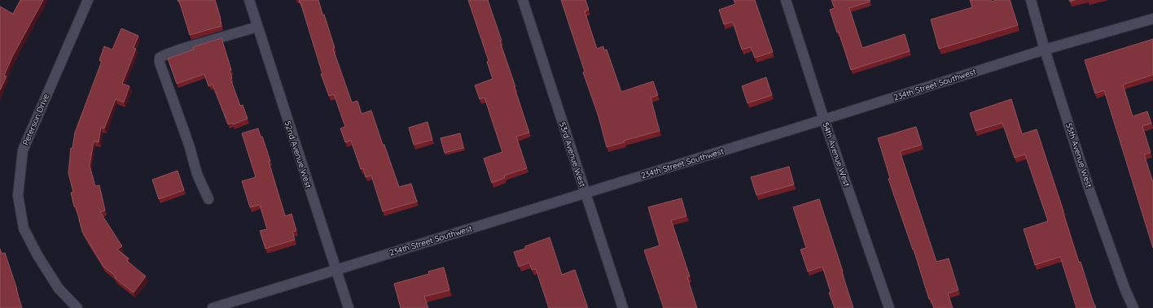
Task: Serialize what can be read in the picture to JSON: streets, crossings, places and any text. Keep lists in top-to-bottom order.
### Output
{
  "streets": {
    "street": [
      "234th Street Southwest",
      "Peterson Drive",
      "52nd Avenue West",
      "53rd Avenue West",
      "54th Avenue West",
      "55th Avenue West"
    ]
  },
  "crossings": [
    ["234th Street Southwest", "52nd Avenue West"],
    ["234th Street Southwest", "53rd Avenue West"],
    ["234th Street Southwest", "54th Avenue West"],
    ["234th Street Southwest", "55th Avenue West"]
  ]
}
